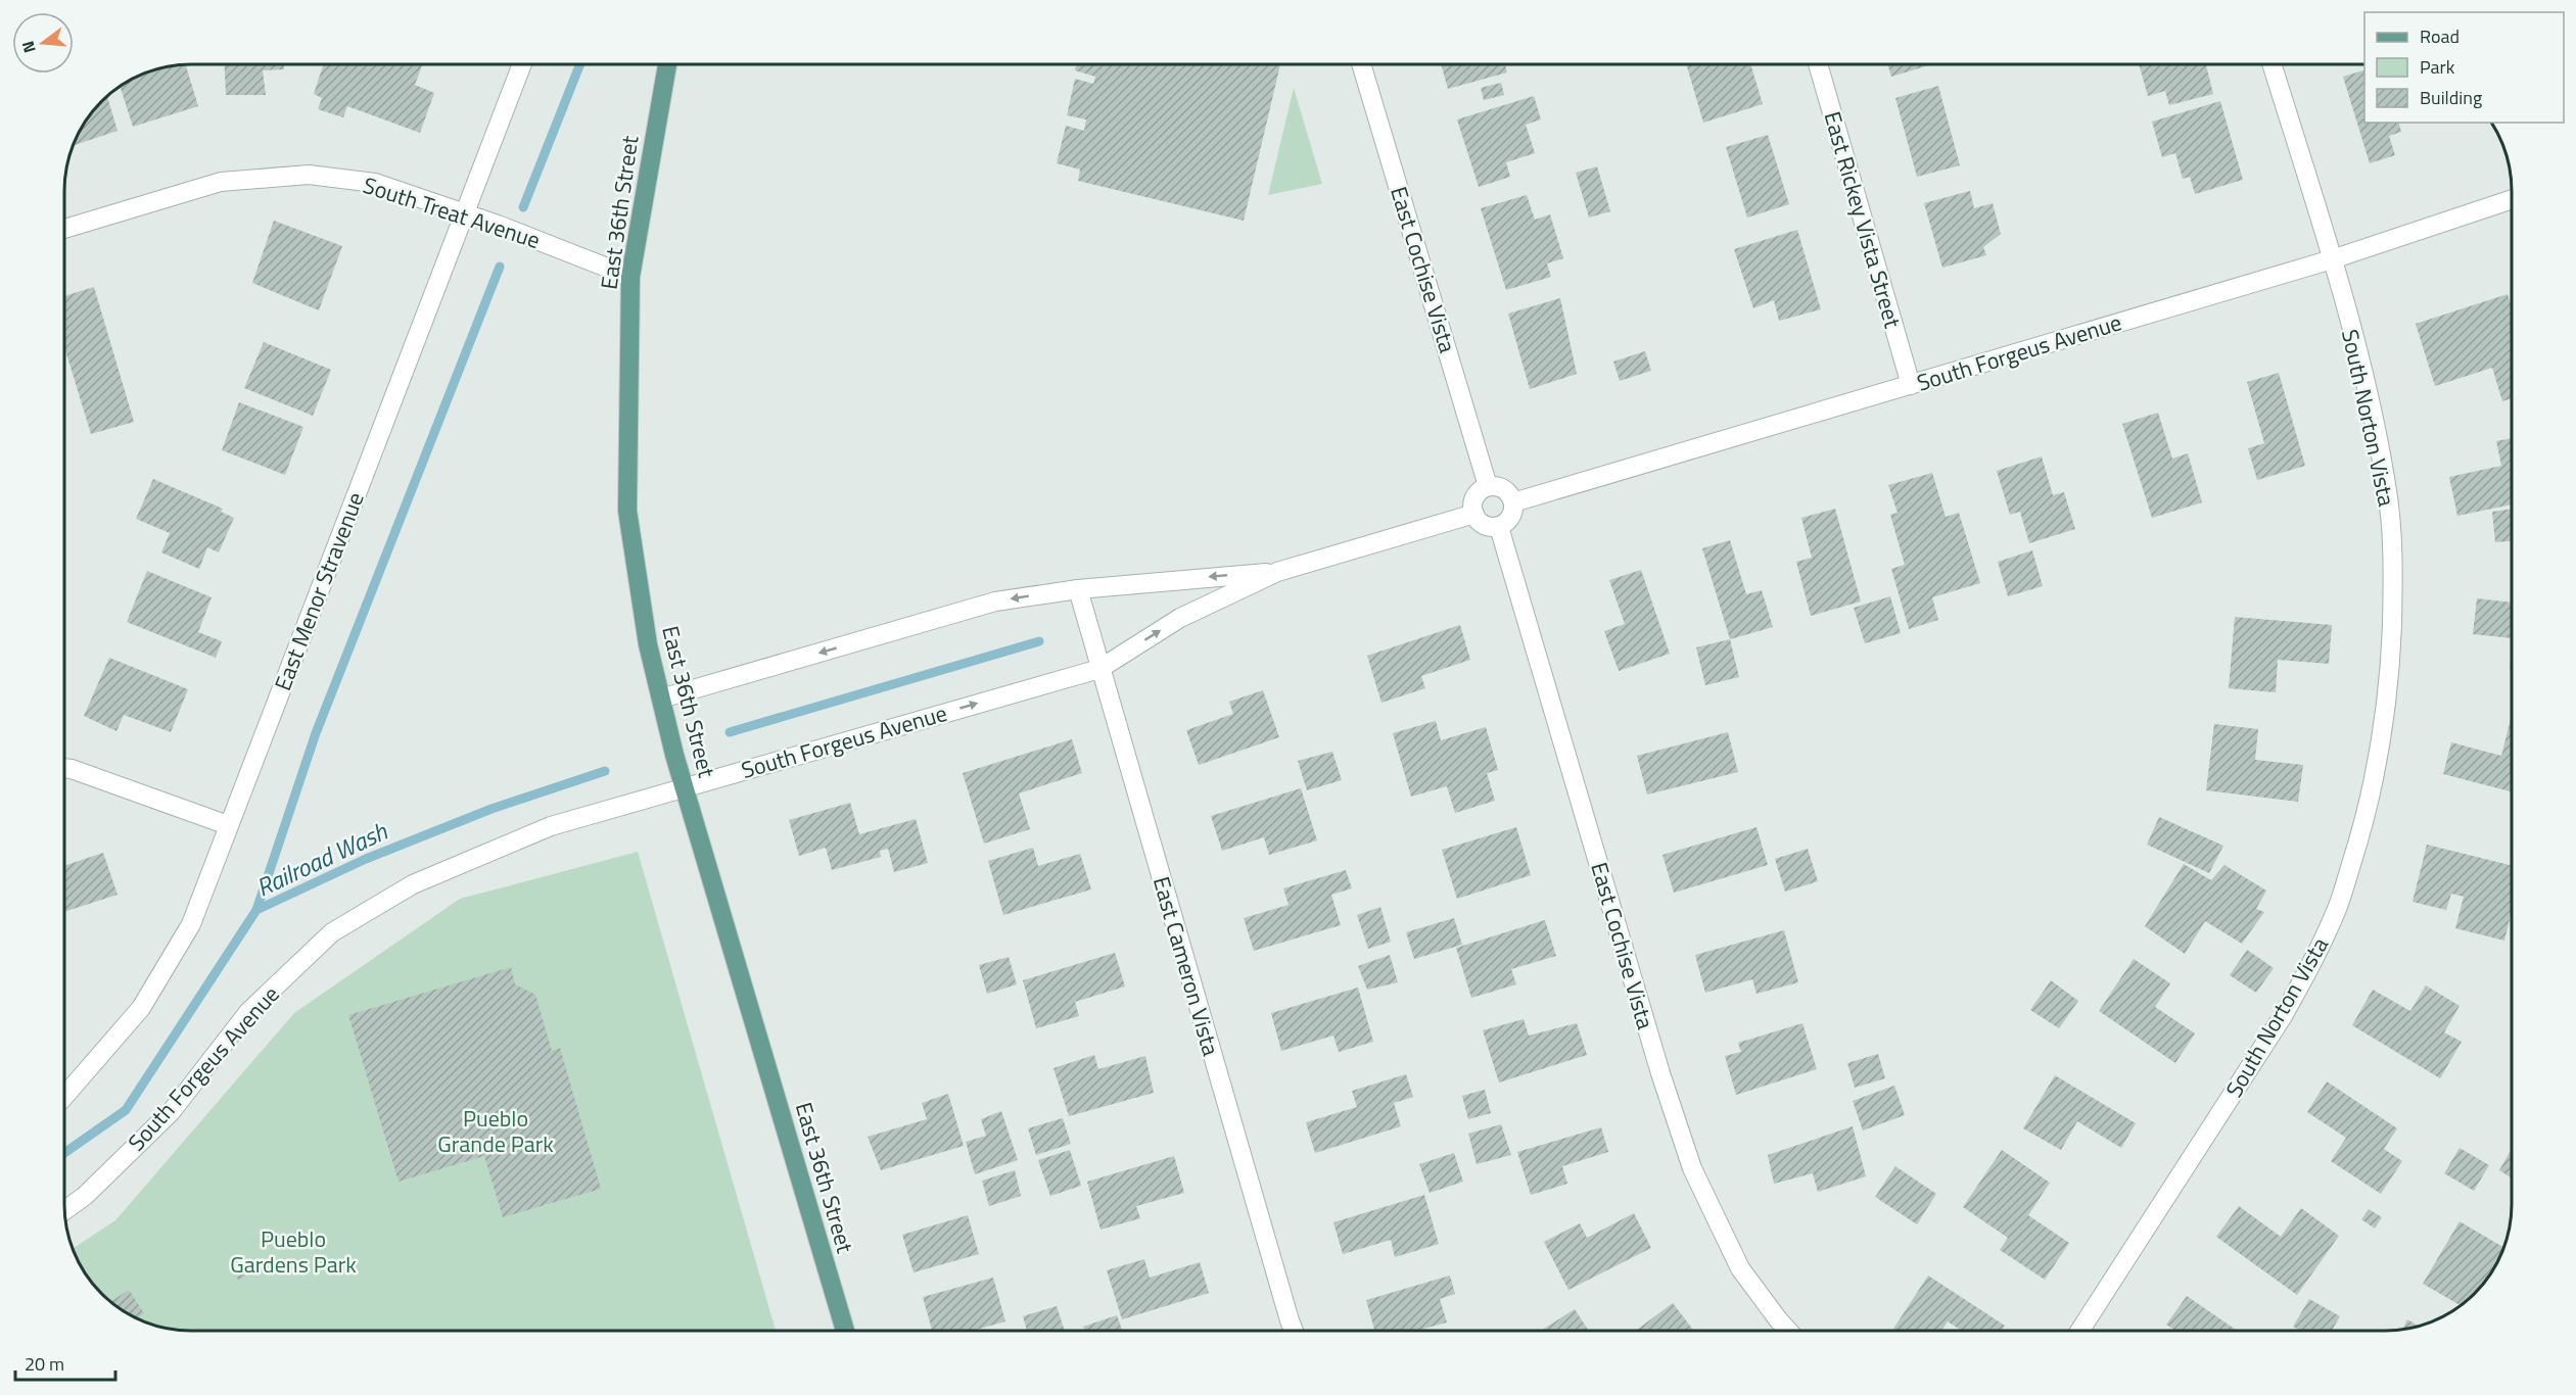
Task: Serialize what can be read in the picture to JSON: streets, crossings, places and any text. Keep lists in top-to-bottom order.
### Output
{
  "streets": {
    "main road": ["East 36th Street"],
    "street": [
      "South Treat Avenue",
      "East Rickey Vista Street",
      "East Cochise Vista",
      "South Forgeus Avenue",
      "South Norton Vista",
      "East Menor Stravenue",
      "East Cameron Vista"
    ]
  },
  "crossings": [
    ["South Treat Avenue", "East 36th Street"],
    ["South Treat Avenue", "East Menor Stravenue"],
    ["East 36th Street", "South Forgeus Avenue"],
    ["East Rickey Vista Street", "South Forgeus Avenue"],
    ["East Cochise Vista", "South Forgeus Avenue"],
    ["South Forgeus Avenue", "South Norton Vista"],
    ["South Forgeus Avenue", "East Cameron Vista"]
  ],
  "water": ["Railroad Wash"],
  "parks": ["Pueblo Grande Park", "Pueblo Gardens Park"],
  "legend": ["Road", "Park", "Building"],
  "scale_bar": "20 m",
  "north": "left"
}
